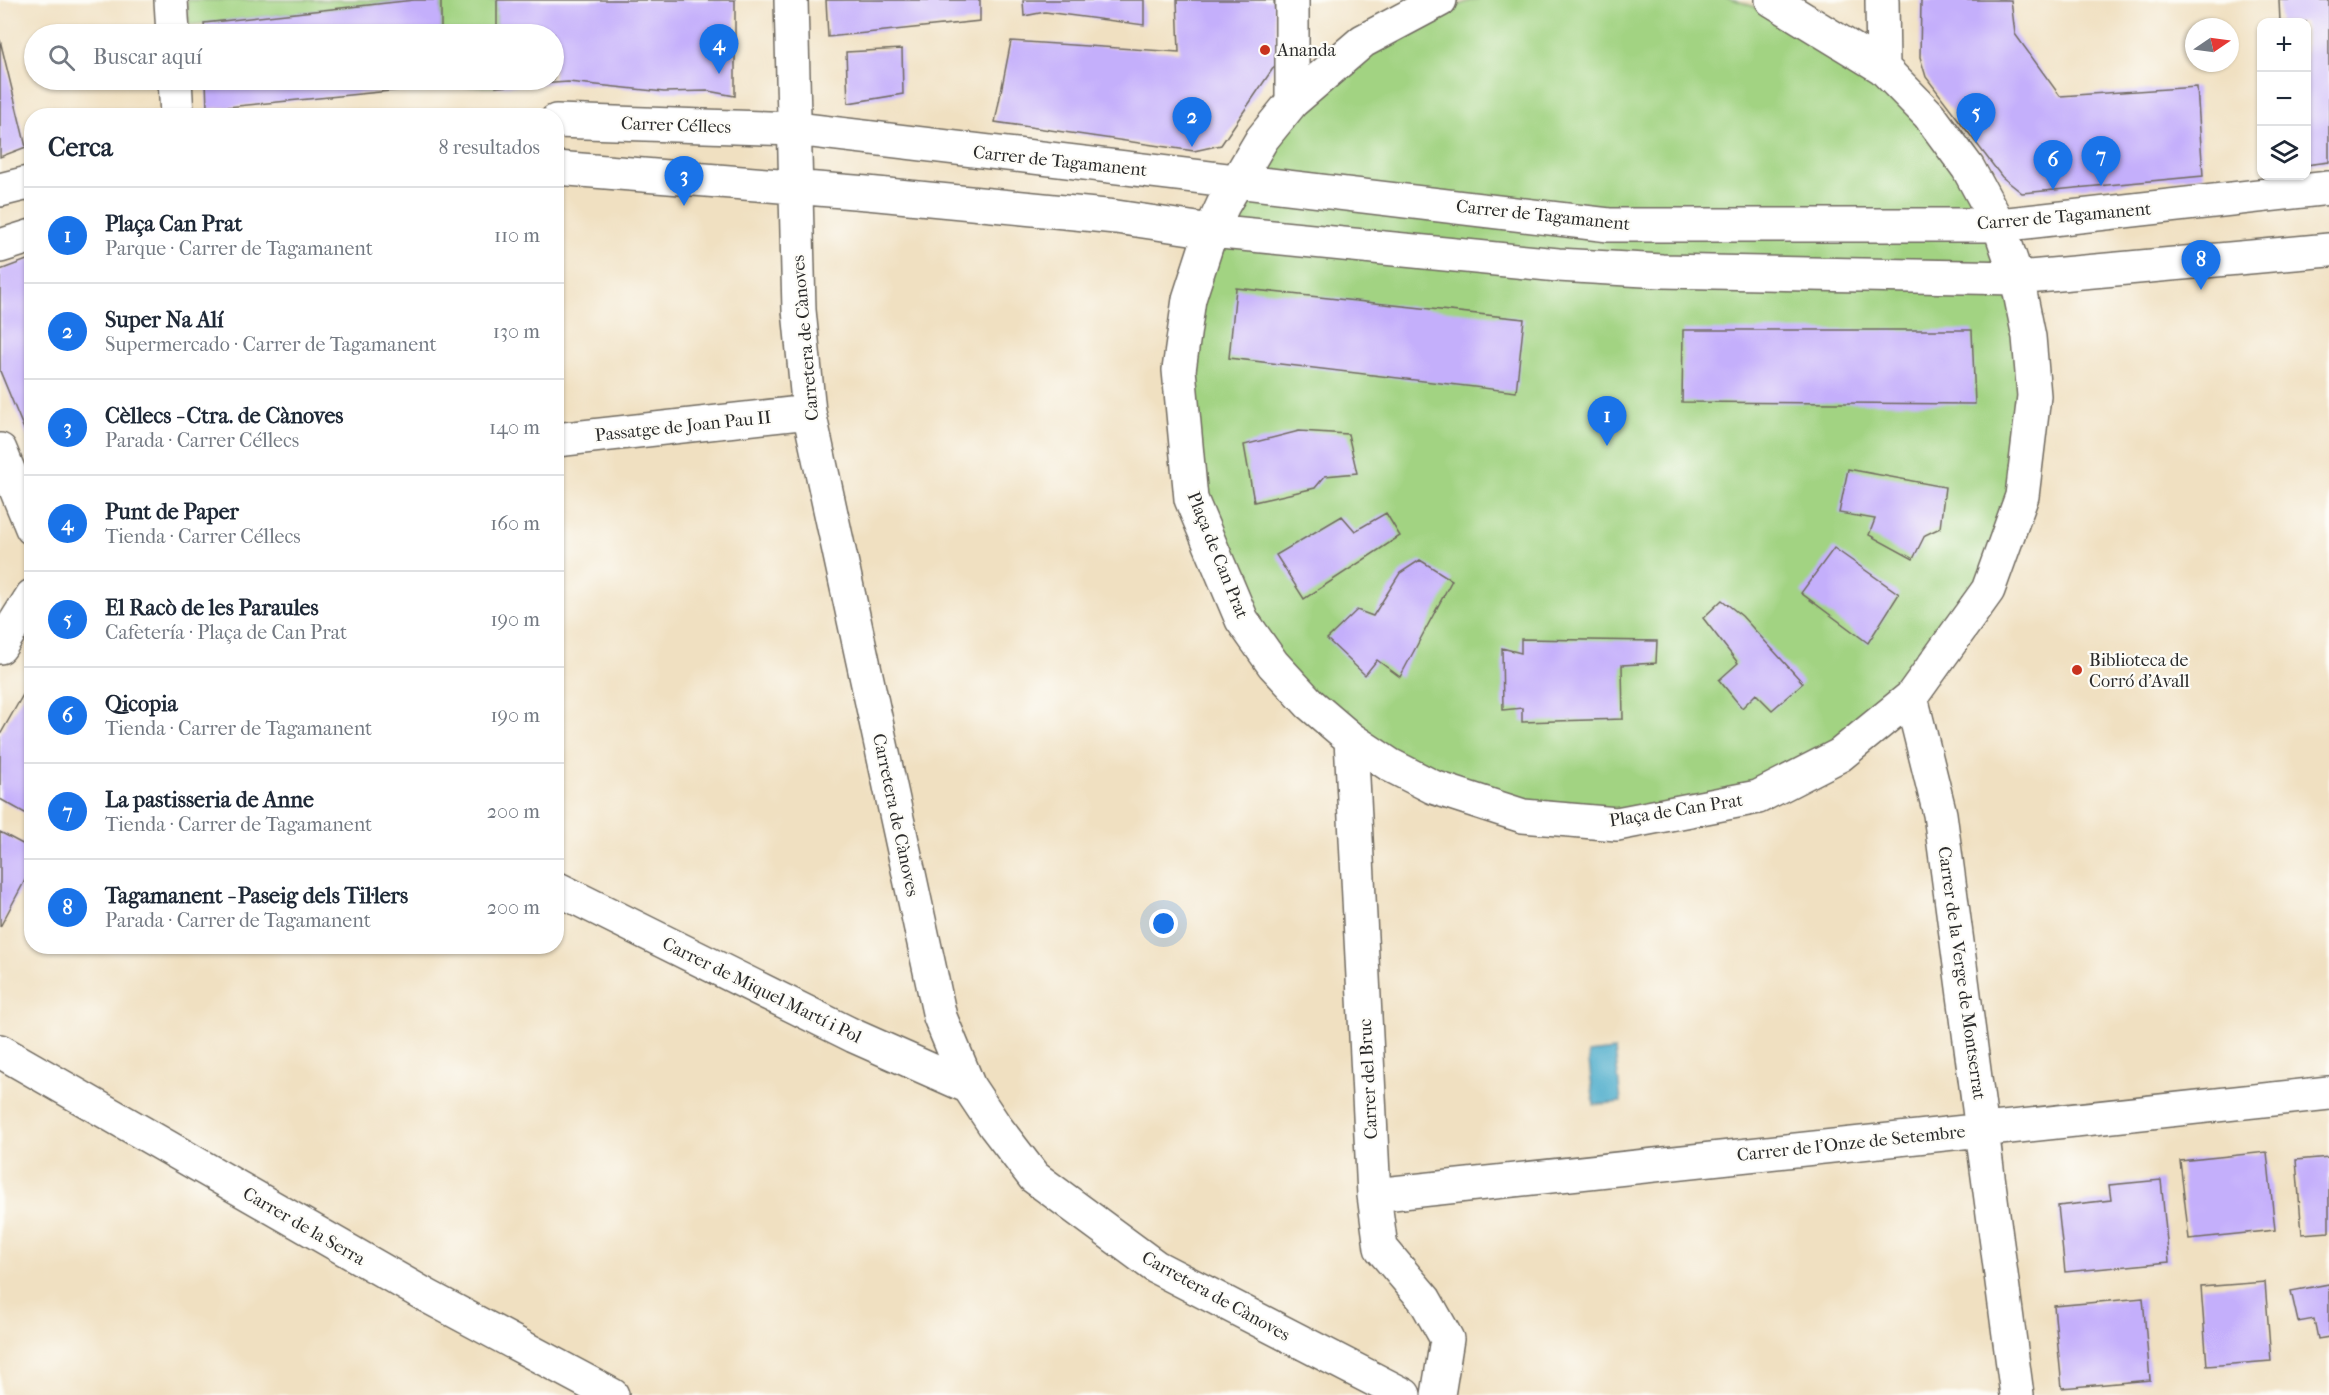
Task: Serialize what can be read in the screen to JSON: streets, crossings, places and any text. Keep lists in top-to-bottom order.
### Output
{
  "streets": {
    "street": [
      "Carrer Céllecs",
      "Carrer de Tagamanent",
      "Carretera de Cànoves",
      "Passatge de Joan Pau II",
      "Plaça de Can Prat",
      "Carrer de la Verge de Montserrat",
      "Carrer de Miquel Martí i Pol",
      "Carrer del Bruc",
      "Carrer de l'Onze de Setembre",
      "Carrer de la Serra"
    ]
  },
  "crossings": [
    ["Carrer Céllecs", "Carrer de Tagamanent"],
    ["Carrer Céllecs", "Carretera de Cànoves"],
    ["Carrer de Tagamanent", "Carretera de Cànoves"],
    ["Carrer de Tagamanent", "Plaça de Can Prat"],
    ["Carretera de Cànoves", "Passatge de Joan Pau II"],
    ["Carretera de Cànoves", "Carrer de Miquel Martí i Pol"],
    ["Plaça de Can Prat", "Carrer de la Verge de Montserrat"],
    ["Plaça de Can Prat", "Carrer del Bruc"],
    ["Carrer de la Verge de Montserrat", "Carrer de l'Onze de Setembre"],
    ["Carrer del Bruc", "Carrer de l'Onze de Setembre"]
  ],
  "places": ["Ananda", "Biblioteca de Corró d'Avall"],
  "north": "right",
  "page": {
    "map_buttons": ["+", "−"],
    "pins": [
      "4",
      "5",
      "2",
      "7",
      "6",
      "3",
      "8",
      "1"
    ],
    "search": "Buscar aquí",
    "heading": ["Cerca", "8 resultados"],
    "list": [
      {
        "mark": "1",
        "name": "Plaça Can Prat",
        "note": "Parque · Carrer de Tagamanent",
        "value": "110 m"
      },
      {
        "mark": "2",
        "name": "Super Na Alí",
        "note": "Supermercado · Carrer de Tagamanent",
        "value": "130 m"
      },
      {
        "mark": "3",
        "name": "Cèllecs - Ctra. de Cànoves",
        "note": "Parada · Carrer Céllecs",
        "value": "140 m"
      },
      {
        "mark": "4",
        "name": "Punt de Paper",
        "note": "Tienda · Carrer Céllecs",
        "value": "160 m"
      },
      {
        "mark": "5",
        "name": "El Racò de les Paraules",
        "note": "Cafetería · Plaça de Can Prat",
        "value": "190 m"
      },
      {
        "mark": "6",
        "name": "Qicopia",
        "note": "Tienda · Carrer de Tagamanent",
        "value": "190 m"
      },
      {
        "mark": "7",
        "name": "La pastisseria de Anne",
        "note": "Tienda · Carrer de Tagamanent",
        "value": "200 m"
      },
      {
        "mark": "8",
        "name": "Tagamanent - Paseig dels Til·lers",
        "note": "Parada · Carrer de Tagamanent",
        "value": "200 m"
      }
    ]
  }
}
